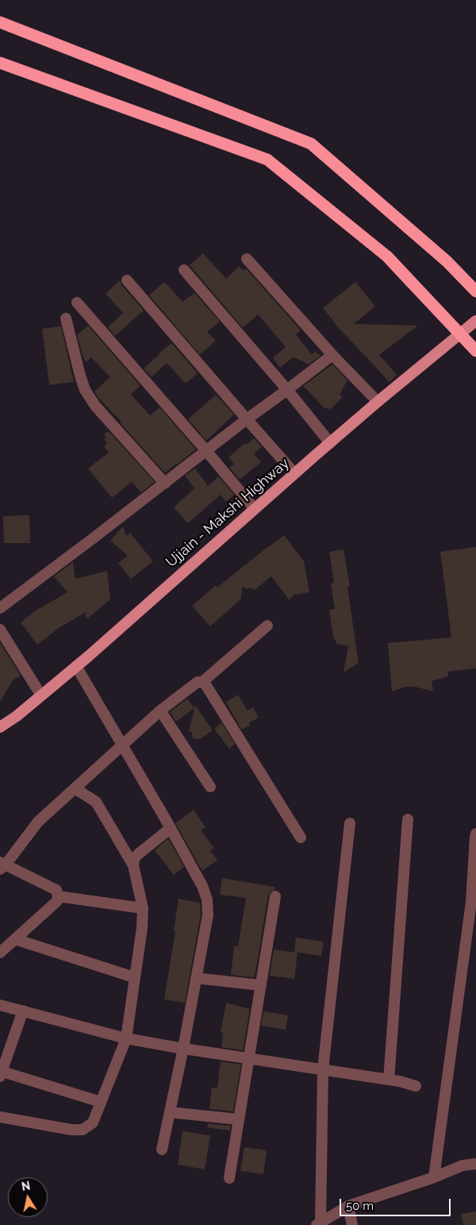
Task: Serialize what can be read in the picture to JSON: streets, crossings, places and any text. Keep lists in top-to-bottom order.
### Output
{
  "streets": {
    "main road": ["Ujjain - Makshi Highway"]
  },
  "scale_bar": "50 m",
  "north": "top"
}
